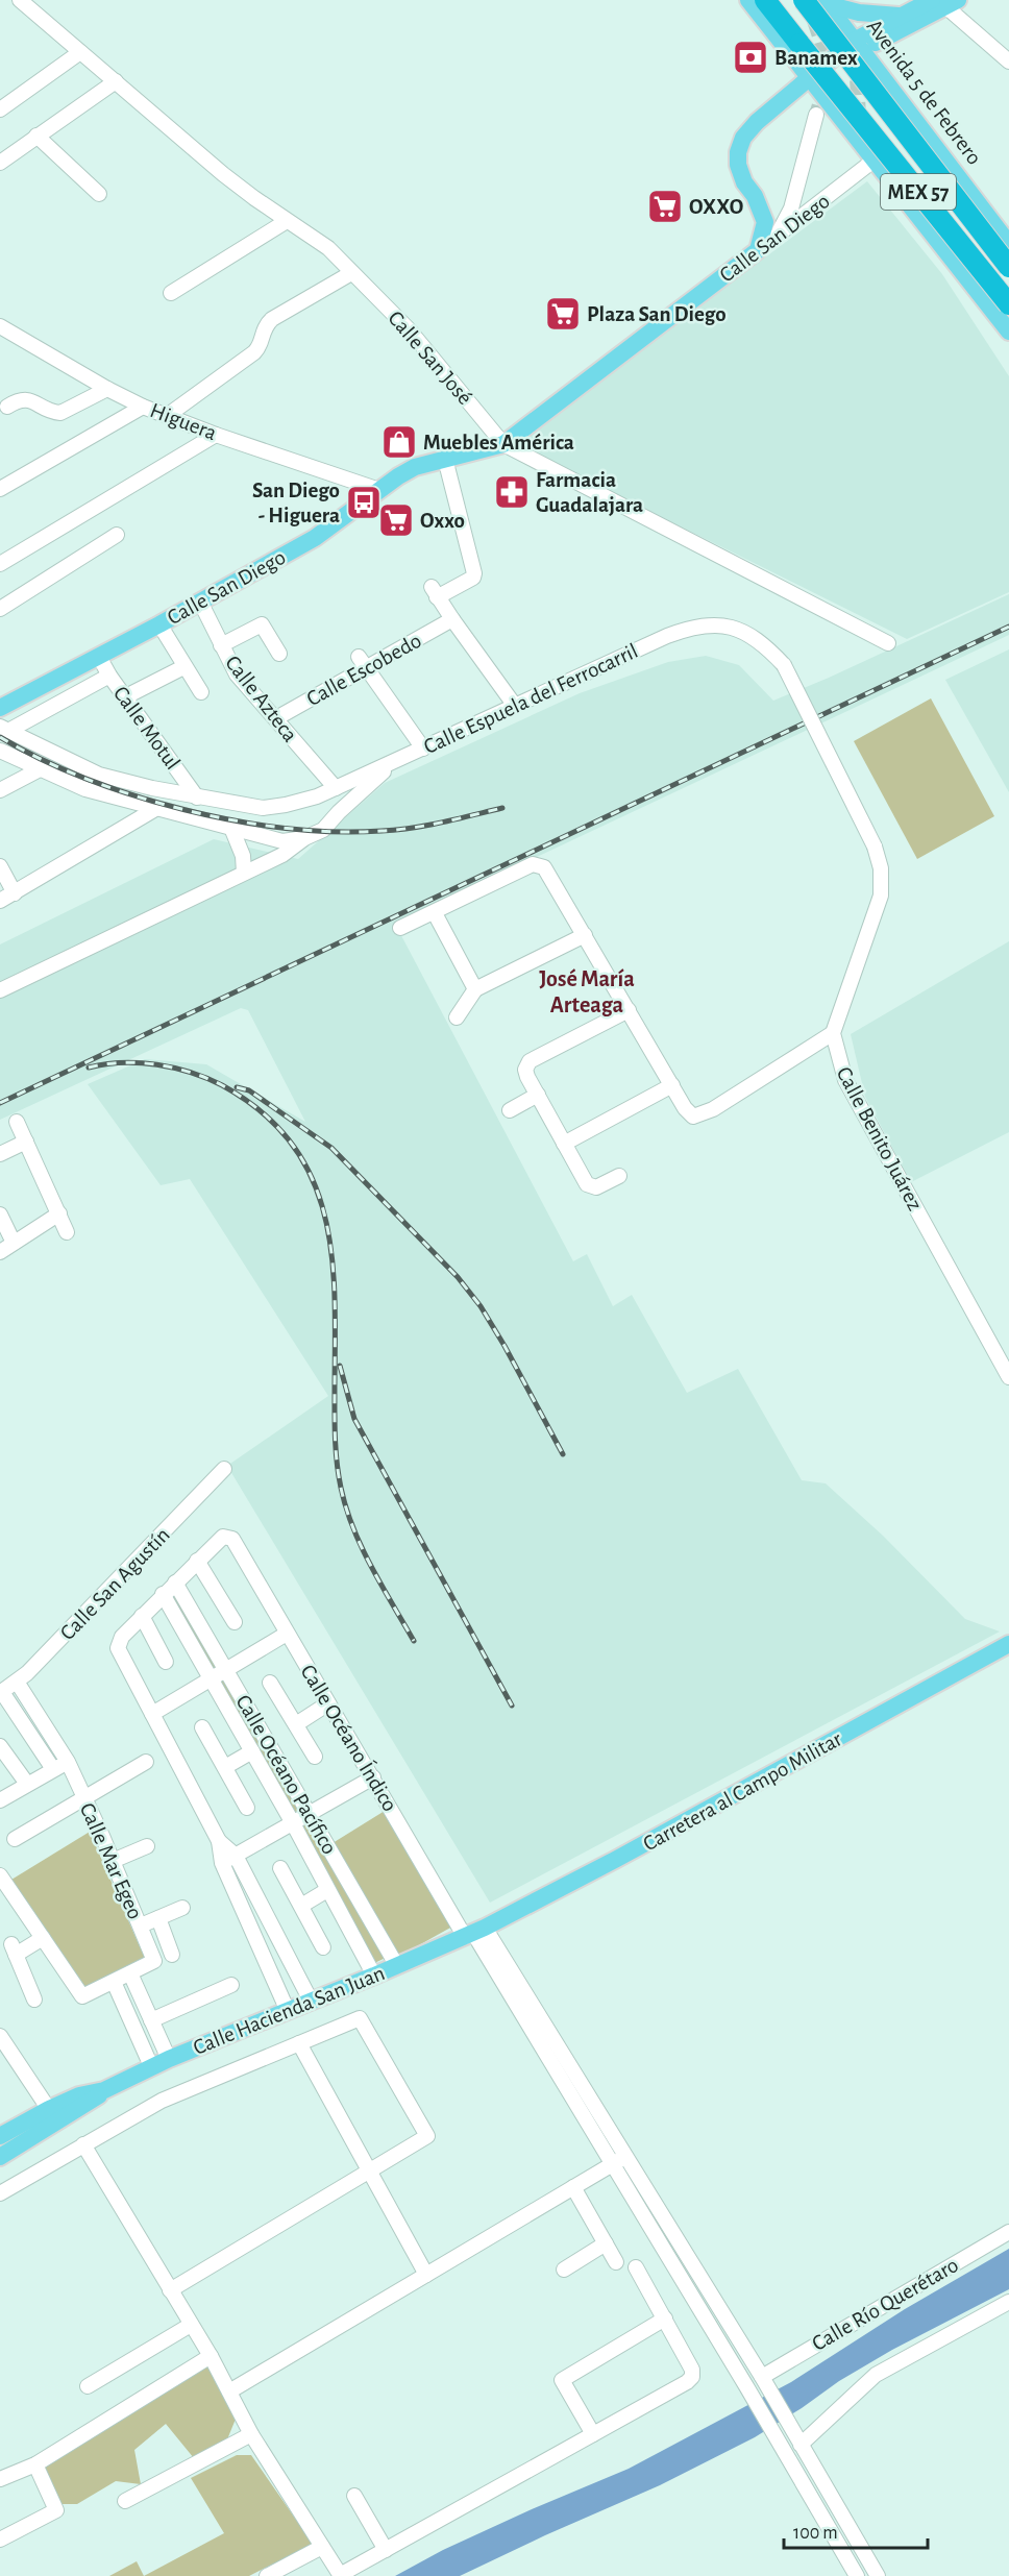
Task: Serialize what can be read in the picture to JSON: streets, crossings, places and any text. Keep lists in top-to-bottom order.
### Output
{
  "streets": {
    "highway": ["Avenida 5 de Febrero", "MEX 57"],
    "main road": ["Calle San Diego", "Carretera al Campo Militar", "Calle Hacienda San Juan"],
    "street": [
      "Calle San José",
      "Higuera",
      "Calle Escobedo",
      "Calle Azteca",
      "Calle Espuela del Ferrocarril",
      "Calle Motul",
      "Calle Benito Juárez",
      "Calle San Agustín",
      "Calle Océano Índico",
      "Calle Océano Pacífico",
      "Calle Mar Egeo",
      "Calle Río Querétaro"
    ]
  },
  "crossings": [
    ["Calle San Diego", "Calle San José"],
    ["Calle San Diego", "Higuera"],
    ["Calle San Diego", "Calle Azteca"],
    ["Calle San Diego", "Calle Motul"],
    ["Calle Escobedo", "Calle Azteca"],
    ["Calle Azteca", "Calle Espuela del Ferrocarril"],
    ["Calle Espuela del Ferrocarril", "Calle Motul"],
    ["Calle Espuela del Ferrocarril", "Calle Benito Juárez"],
    ["Calle San Agustín", "Calle Mar Egeo"],
    ["Calle Océano Índico", "Carretera al Campo Militar"],
    ["Calle Océano Índico", "Calle Hacienda San Juan"],
    ["Calle Océano Pacífico", "Calle Hacienda San Juan"],
    ["Carretera al Campo Militar", "Calle Hacienda San Juan"]
  ],
  "districts": ["José María Arteaga"],
  "places": {
    "bank": ["Banamex"],
    "supermarket": ["OXXO", "Plaza San Diego", "Oxxo"],
    "shop": ["Muebles América"],
    "pharmacy": ["Farmacia Guadalajara"],
    "bus stop": ["San Diego - Higuera"]
  },
  "scale_bar": "100 m"
}
